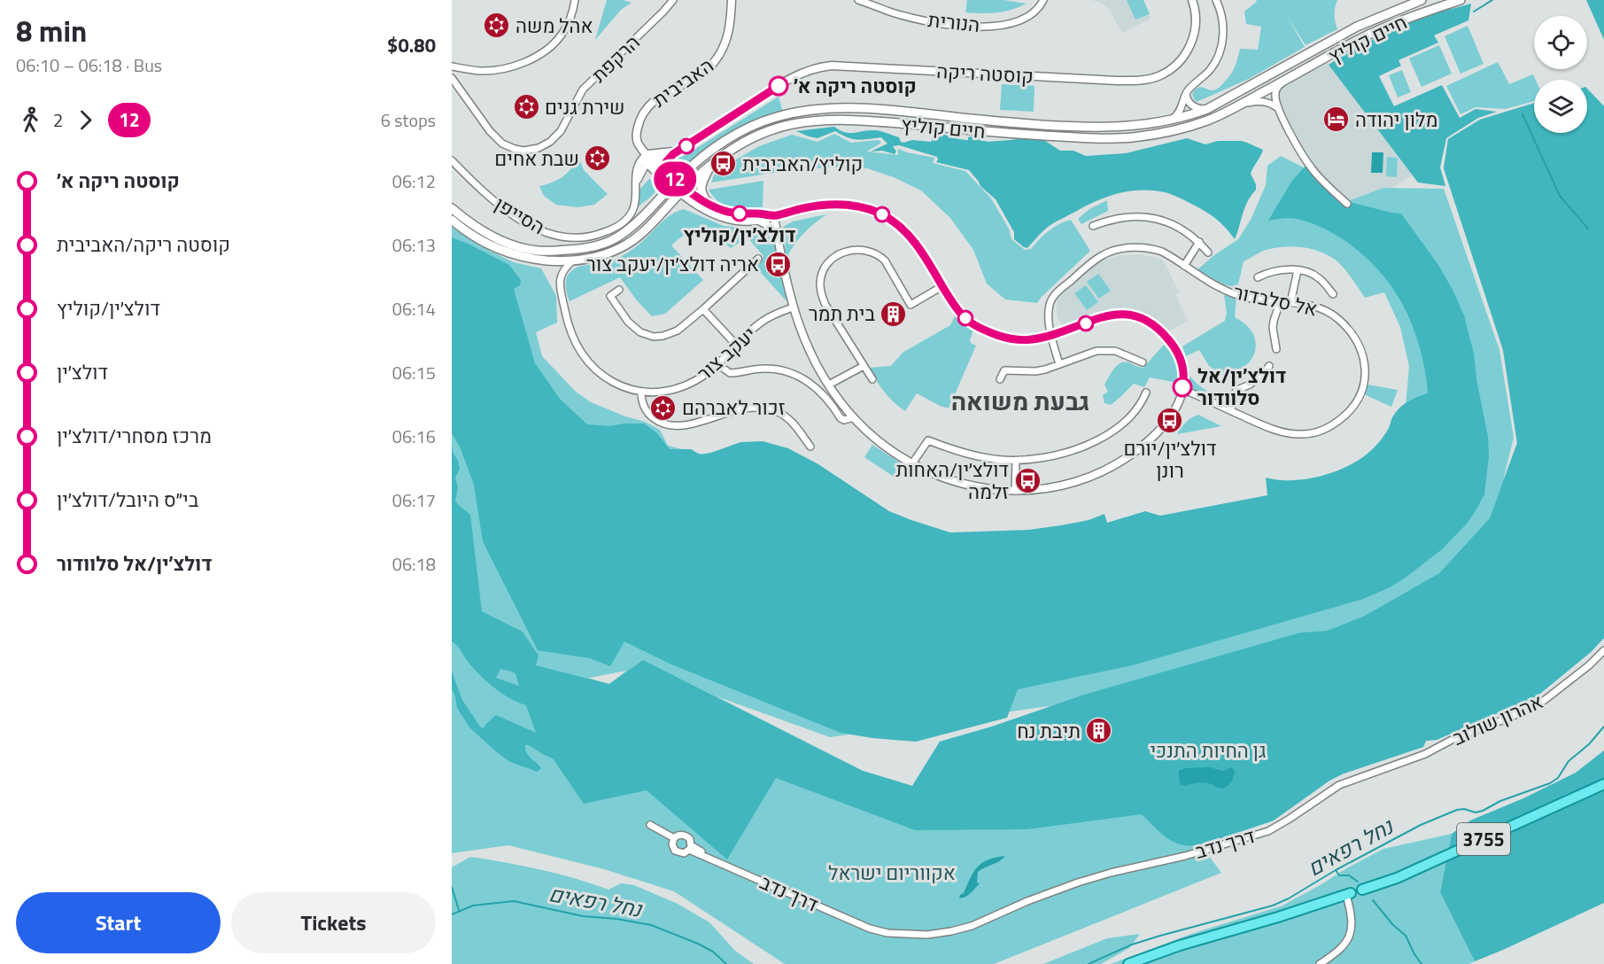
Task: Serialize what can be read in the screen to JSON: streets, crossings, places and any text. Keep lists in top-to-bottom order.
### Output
{
  "streets": {
    "main road": ["חיים קוליץ", "3755"],
    "street": [
      "הנורית",
      "הרקפת",
      "קוסטה ריקה",
      "האביבית",
      "הסייפן",
      "אל סלבדור",
      "יעקב צור",
      "אהרון שולוב",
      "דרך נדב"
    ]
  },
  "crossings": [
    ["חיים קוליץ", "יעקב צור"],
    ["קוסטה ריקה", "האביבית"],
    ["קוסטה ריקה", "הסייפן"],
    ["האביבית", "הסייפן"],
    ["אהרון שולוב", "דרך נדב"]
  ],
  "districts": ["גבעת משואה"],
  "water": ["נחל רפאים"],
  "parks": ["גן החיות התנכי", "אקווריום ישראל"],
  "places": {
    "synagogue": [
      "אהל משה",
      "שירת גנים",
      "שבת אחים",
      "זכור לאברהם"
    ],
    "other": ["קוסטה ריקה א׳", "דולצ׳ין/קוליץ", "דולצ׳ין/אל סלוודור"],
    "hotel": ["מלון יהודה"],
    "bus stop": [
      "קוליץ/האביבית",
      "אריה דולצ׳ין/יעקב צור",
      "דולצ׳ין/יורם רונן",
      "דולצ׳ין/האחות זלמה"
    ],
    "building": ["בית תמר", "תיבת נח"]
  },
  "lines": ["bus line 12"],
  "page": {
    "heading": ["8 min", "06:10 – 06:18 · Bus", "$0.80"],
    "on_map": "12",
    "legs": ["2", "12", "6 stops"],
    "list": [
      {
        "name": "קוסטה ריקה א׳",
        "value": "06:12"
      },
      {
        "name": "קוסטה ריקה/האביבית",
        "value": "06:13"
      },
      {
        "name": "דולצ׳ין/קוליץ",
        "value": "06:14"
      },
      {
        "name": "דולצ׳ין",
        "value": "06:15"
      },
      {
        "name": "מרכז מסחרי/דולצ׳ין",
        "value": "06:16"
      },
      {
        "name": "בי״ס היובל/דולצ׳ין",
        "value": "06:17"
      },
      {
        "name": "דולצ׳ין/אל סלוודור",
        "value": "06:18"
      }
    ],
    "buttons": ["Start", "Tickets"]
  }
}
